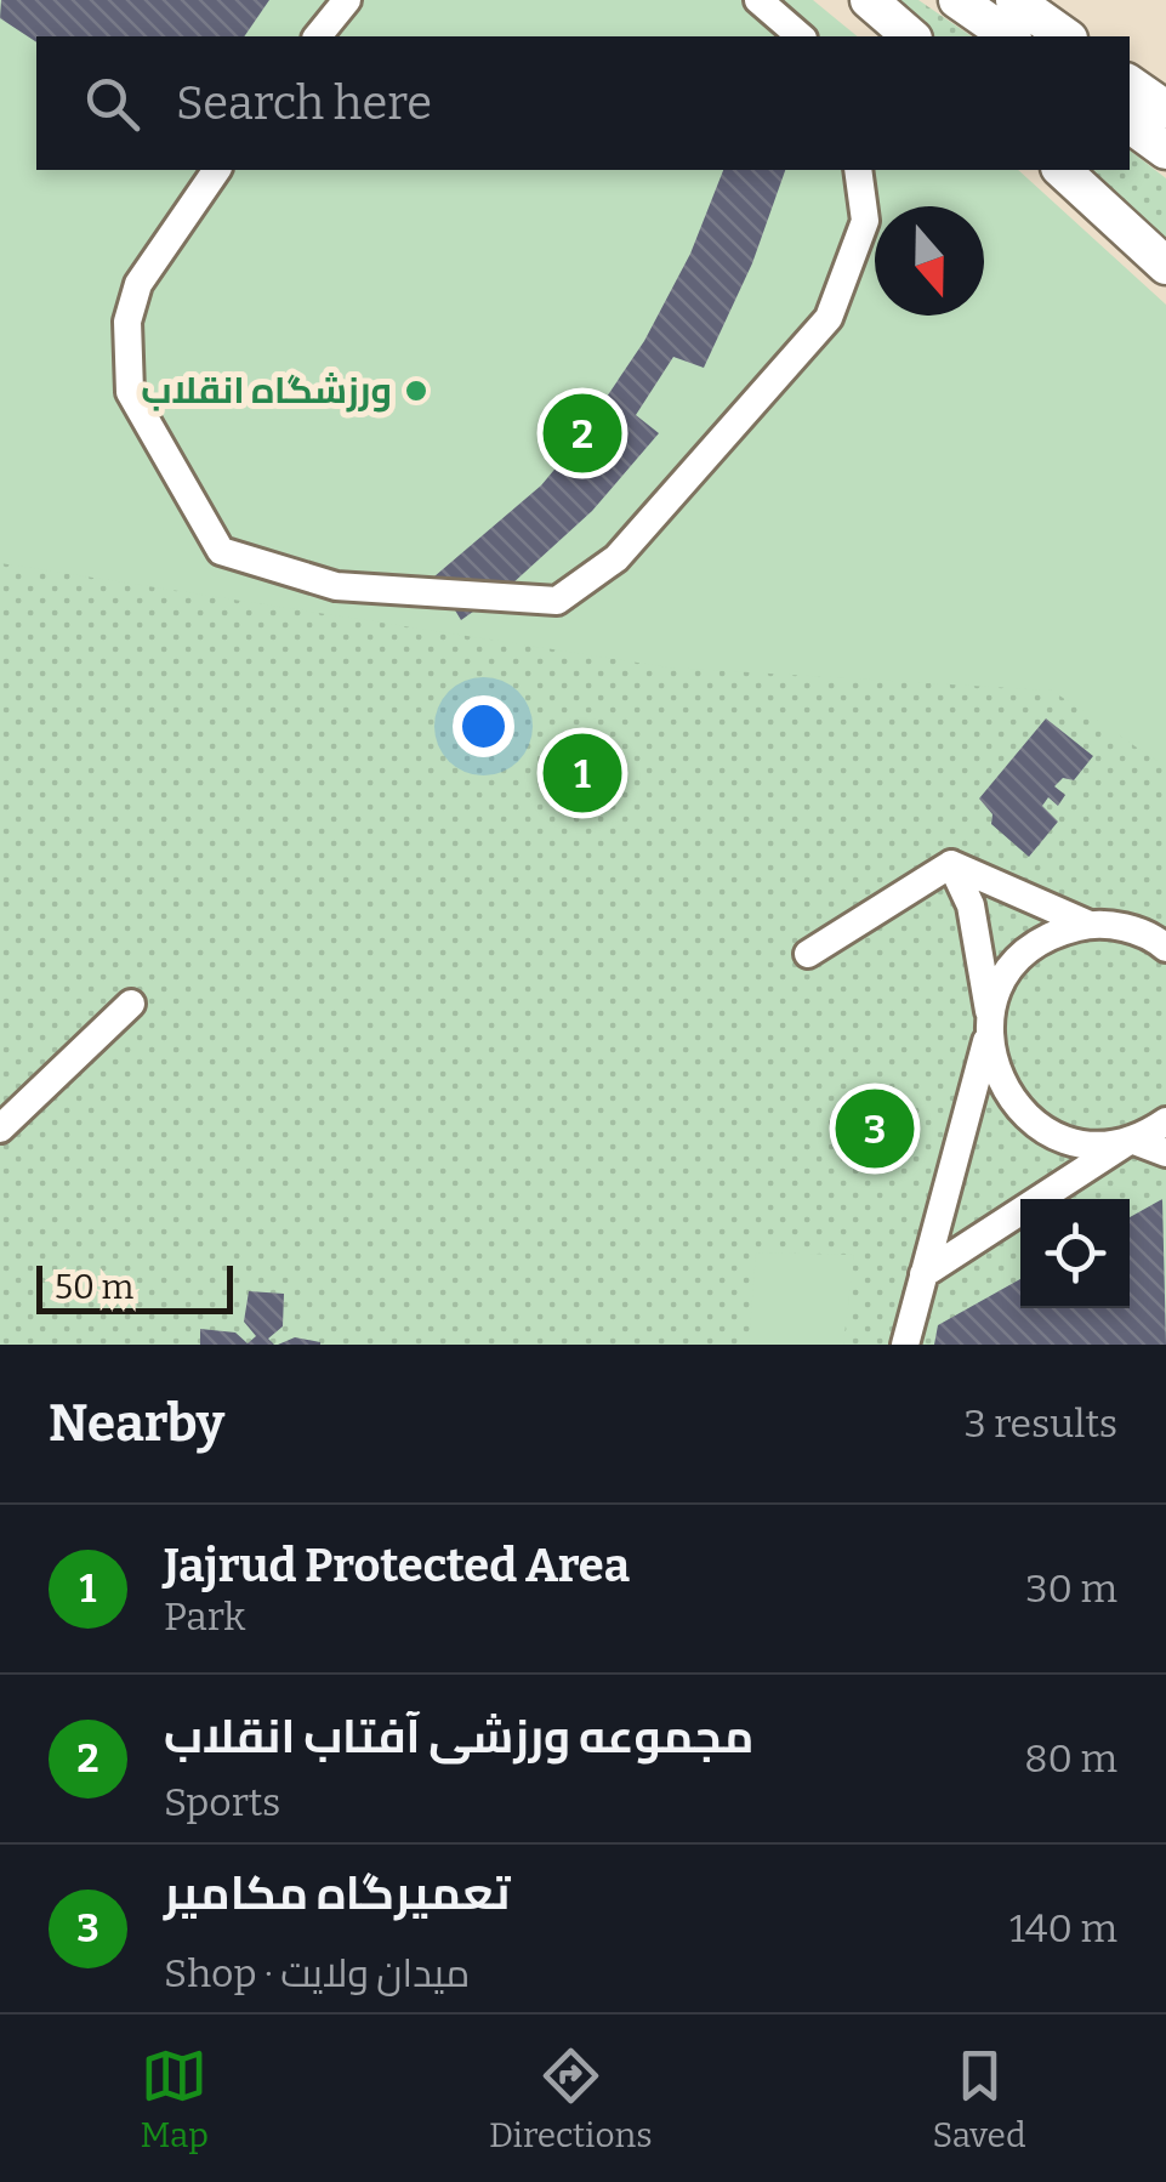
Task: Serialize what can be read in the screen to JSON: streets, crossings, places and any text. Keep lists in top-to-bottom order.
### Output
{
  "places": ["ورزشگاه انقلاب"],
  "scale_bar": "50 m",
  "north": "bottom",
  "page": {
    "search": "Search here",
    "pins": ["2", "1", "3"],
    "scale": "50 m",
    "heading": ["Nearby", "3 results"],
    "list": [
      {
        "mark": "1",
        "name": "Jajrud Protected Area",
        "note": "Park",
        "value": "30 m"
      },
      {
        "mark": "2",
        "name": "مجموعه ورزشی آفتاب انقلاب",
        "note": "Sports",
        "value": "80 m"
      },
      {
        "mark": "3",
        "name": "تعمیرگاه مکامیر",
        "note": "Shop · میدان ولایت",
        "value": "140 m"
      }
    ],
    "nav": ["Map", "Directions", "Saved"]
  }
}
